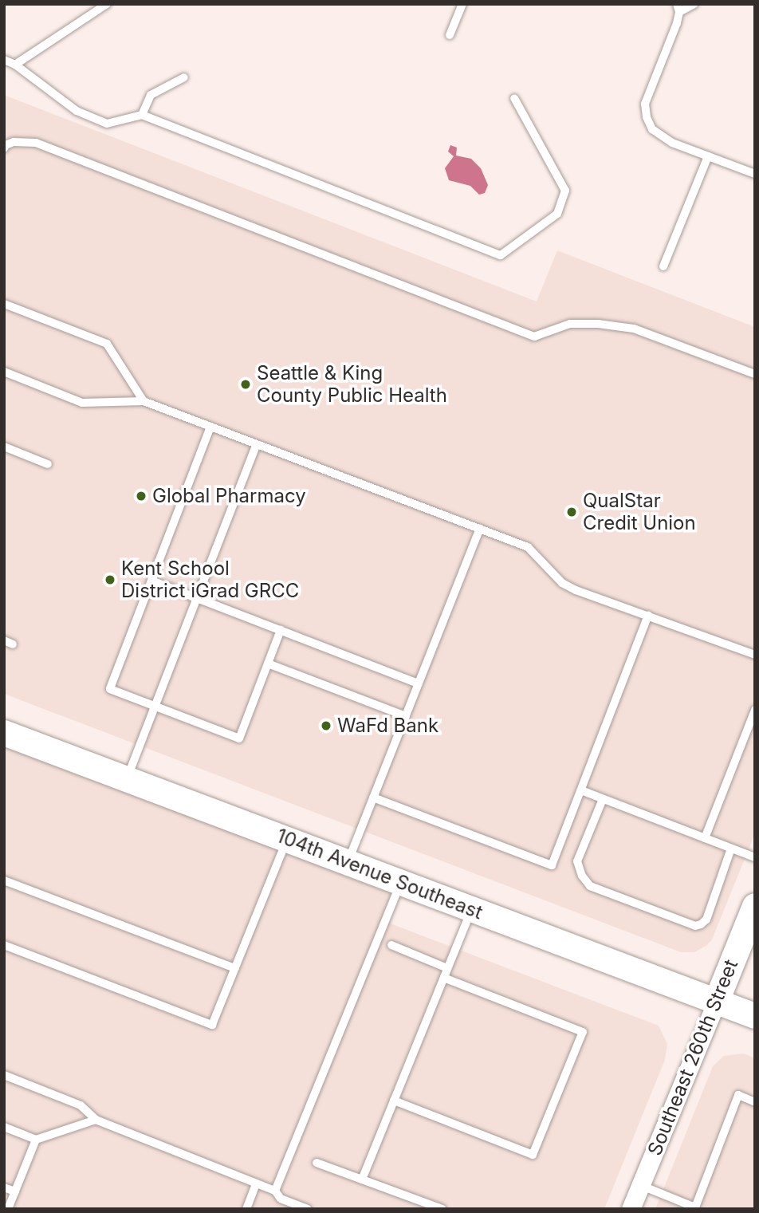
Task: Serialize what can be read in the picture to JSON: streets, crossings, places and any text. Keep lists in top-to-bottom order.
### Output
{
  "streets": {
    "street": ["104th Avenue Southeast", "Southeast 260th Street"]
  },
  "crossings": [
    ["104th Avenue Southeast", "Southeast 260th Street"]
  ],
  "places": [
    "Seattle & King County Public Health",
    "Global Pharmacy",
    "QualStar Credit Union",
    "Kent School District iGrad GRCC",
    "WaFd Bank"
  ]
}
